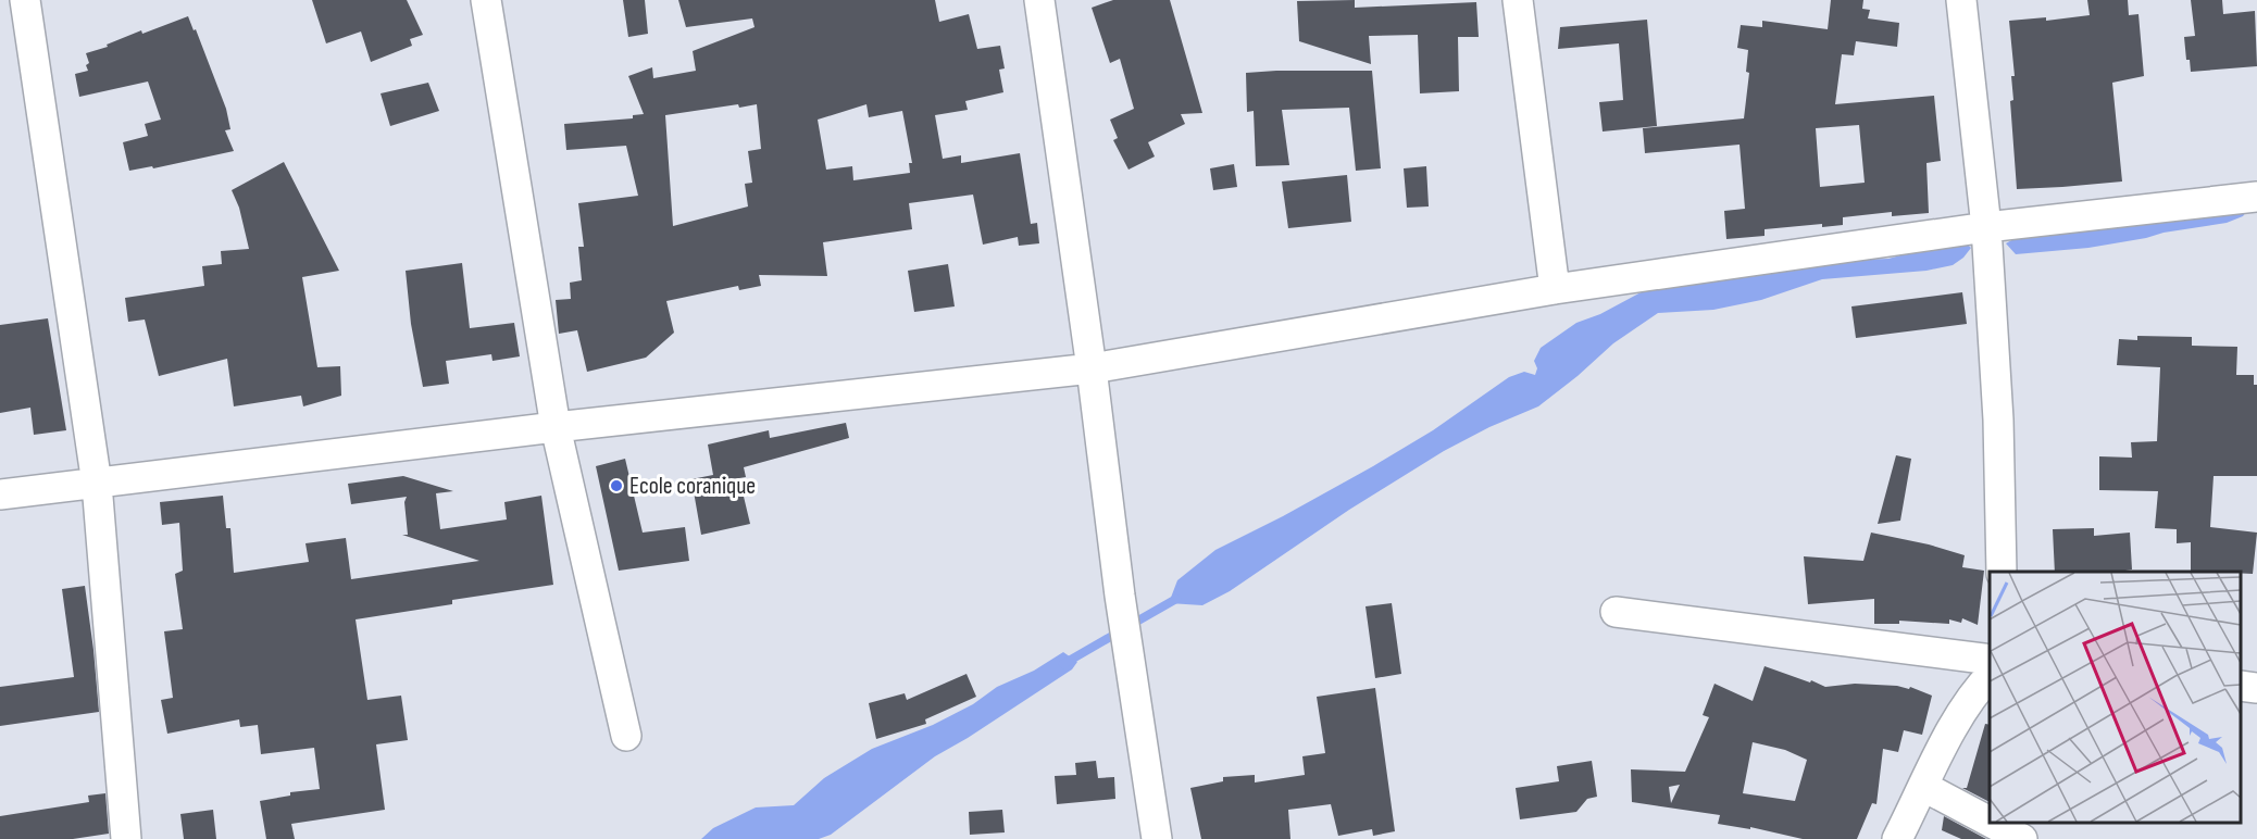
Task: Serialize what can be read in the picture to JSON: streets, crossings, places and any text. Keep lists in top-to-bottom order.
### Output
{
  "places": ["Ecole coranique"]
}
